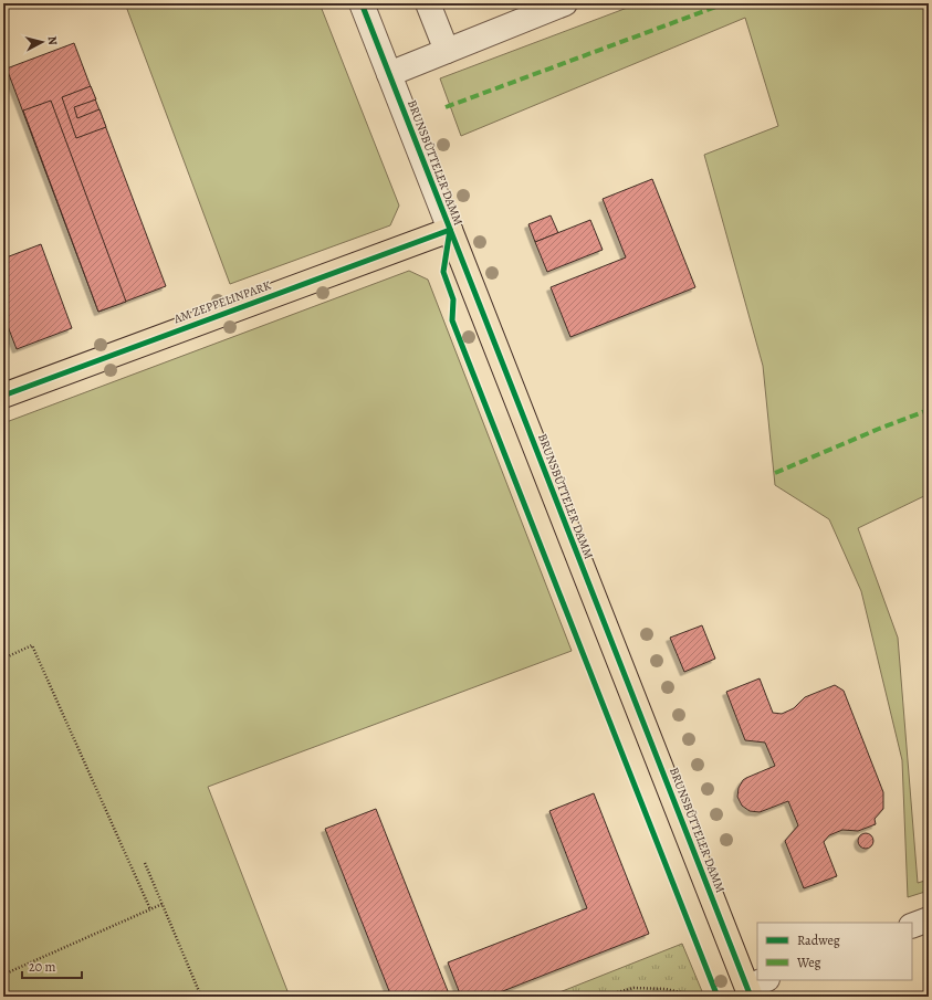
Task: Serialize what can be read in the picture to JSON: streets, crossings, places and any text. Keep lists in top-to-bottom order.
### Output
{
  "streets": {
    "main road": ["BRUNSBÜTTELER DAMM", "AM ZEPPELINPARK"]
  },
  "crossings": [
    ["BRUNSBÜTTELER DAMM", "AM ZEPPELINPARK"]
  ],
  "legend": ["Radweg", "Weg"],
  "scale_bar": "20 m",
  "north": "right"
}
